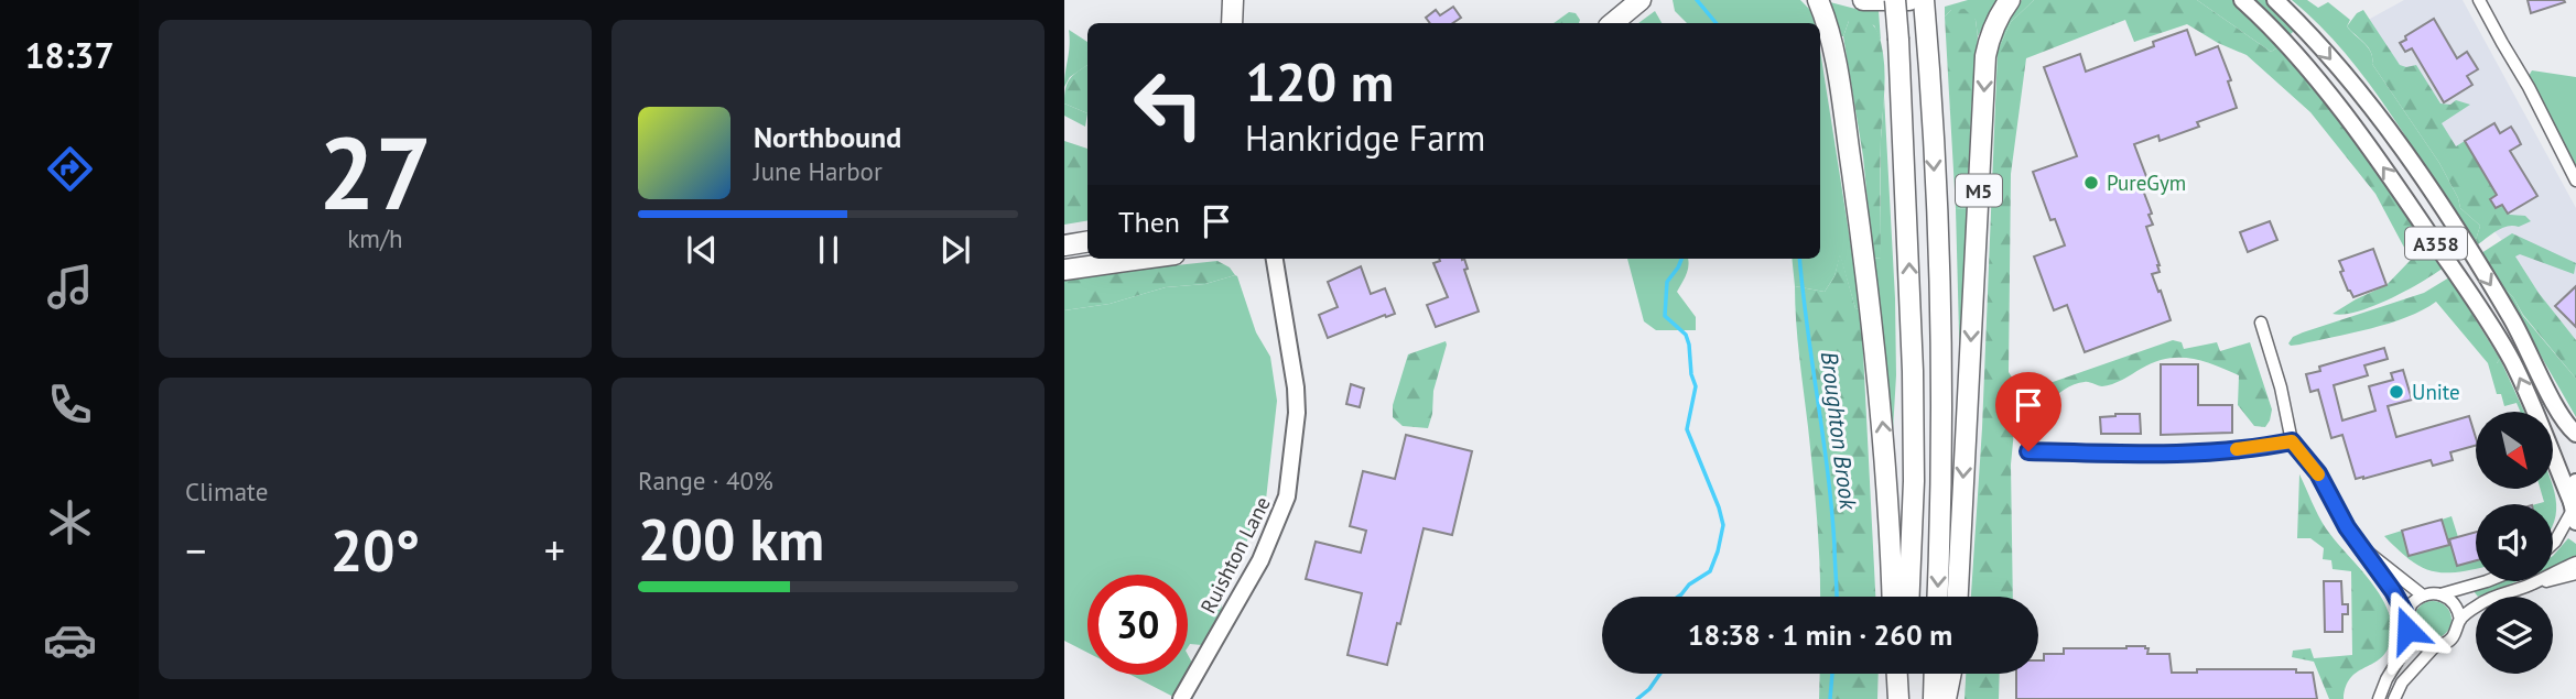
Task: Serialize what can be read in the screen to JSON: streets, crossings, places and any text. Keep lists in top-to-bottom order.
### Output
{
  "streets": {
    "highway": ["M5"],
    "main road": ["A358", "Ruishton Lane"]
  },
  "water": ["Broughton Brook"],
  "places": ["PureGym", "Unite"],
  "north": "bottom right",
  "page": {
    "tabs": "18:37",
    "tile": [
      ["27", "km/h"],
      "Climate",
      ["Range · 40%", "200 km"]
    ],
    "turn": ["120 m", "Hankridge Farm"],
    "song": ["Northbound", "June Harbor"],
    "then": "Then",
    "heat": ["−", "20°", "+"],
    "limit": "30",
    "trip": "18:38 · 1 min · 260 m"
  }
}
